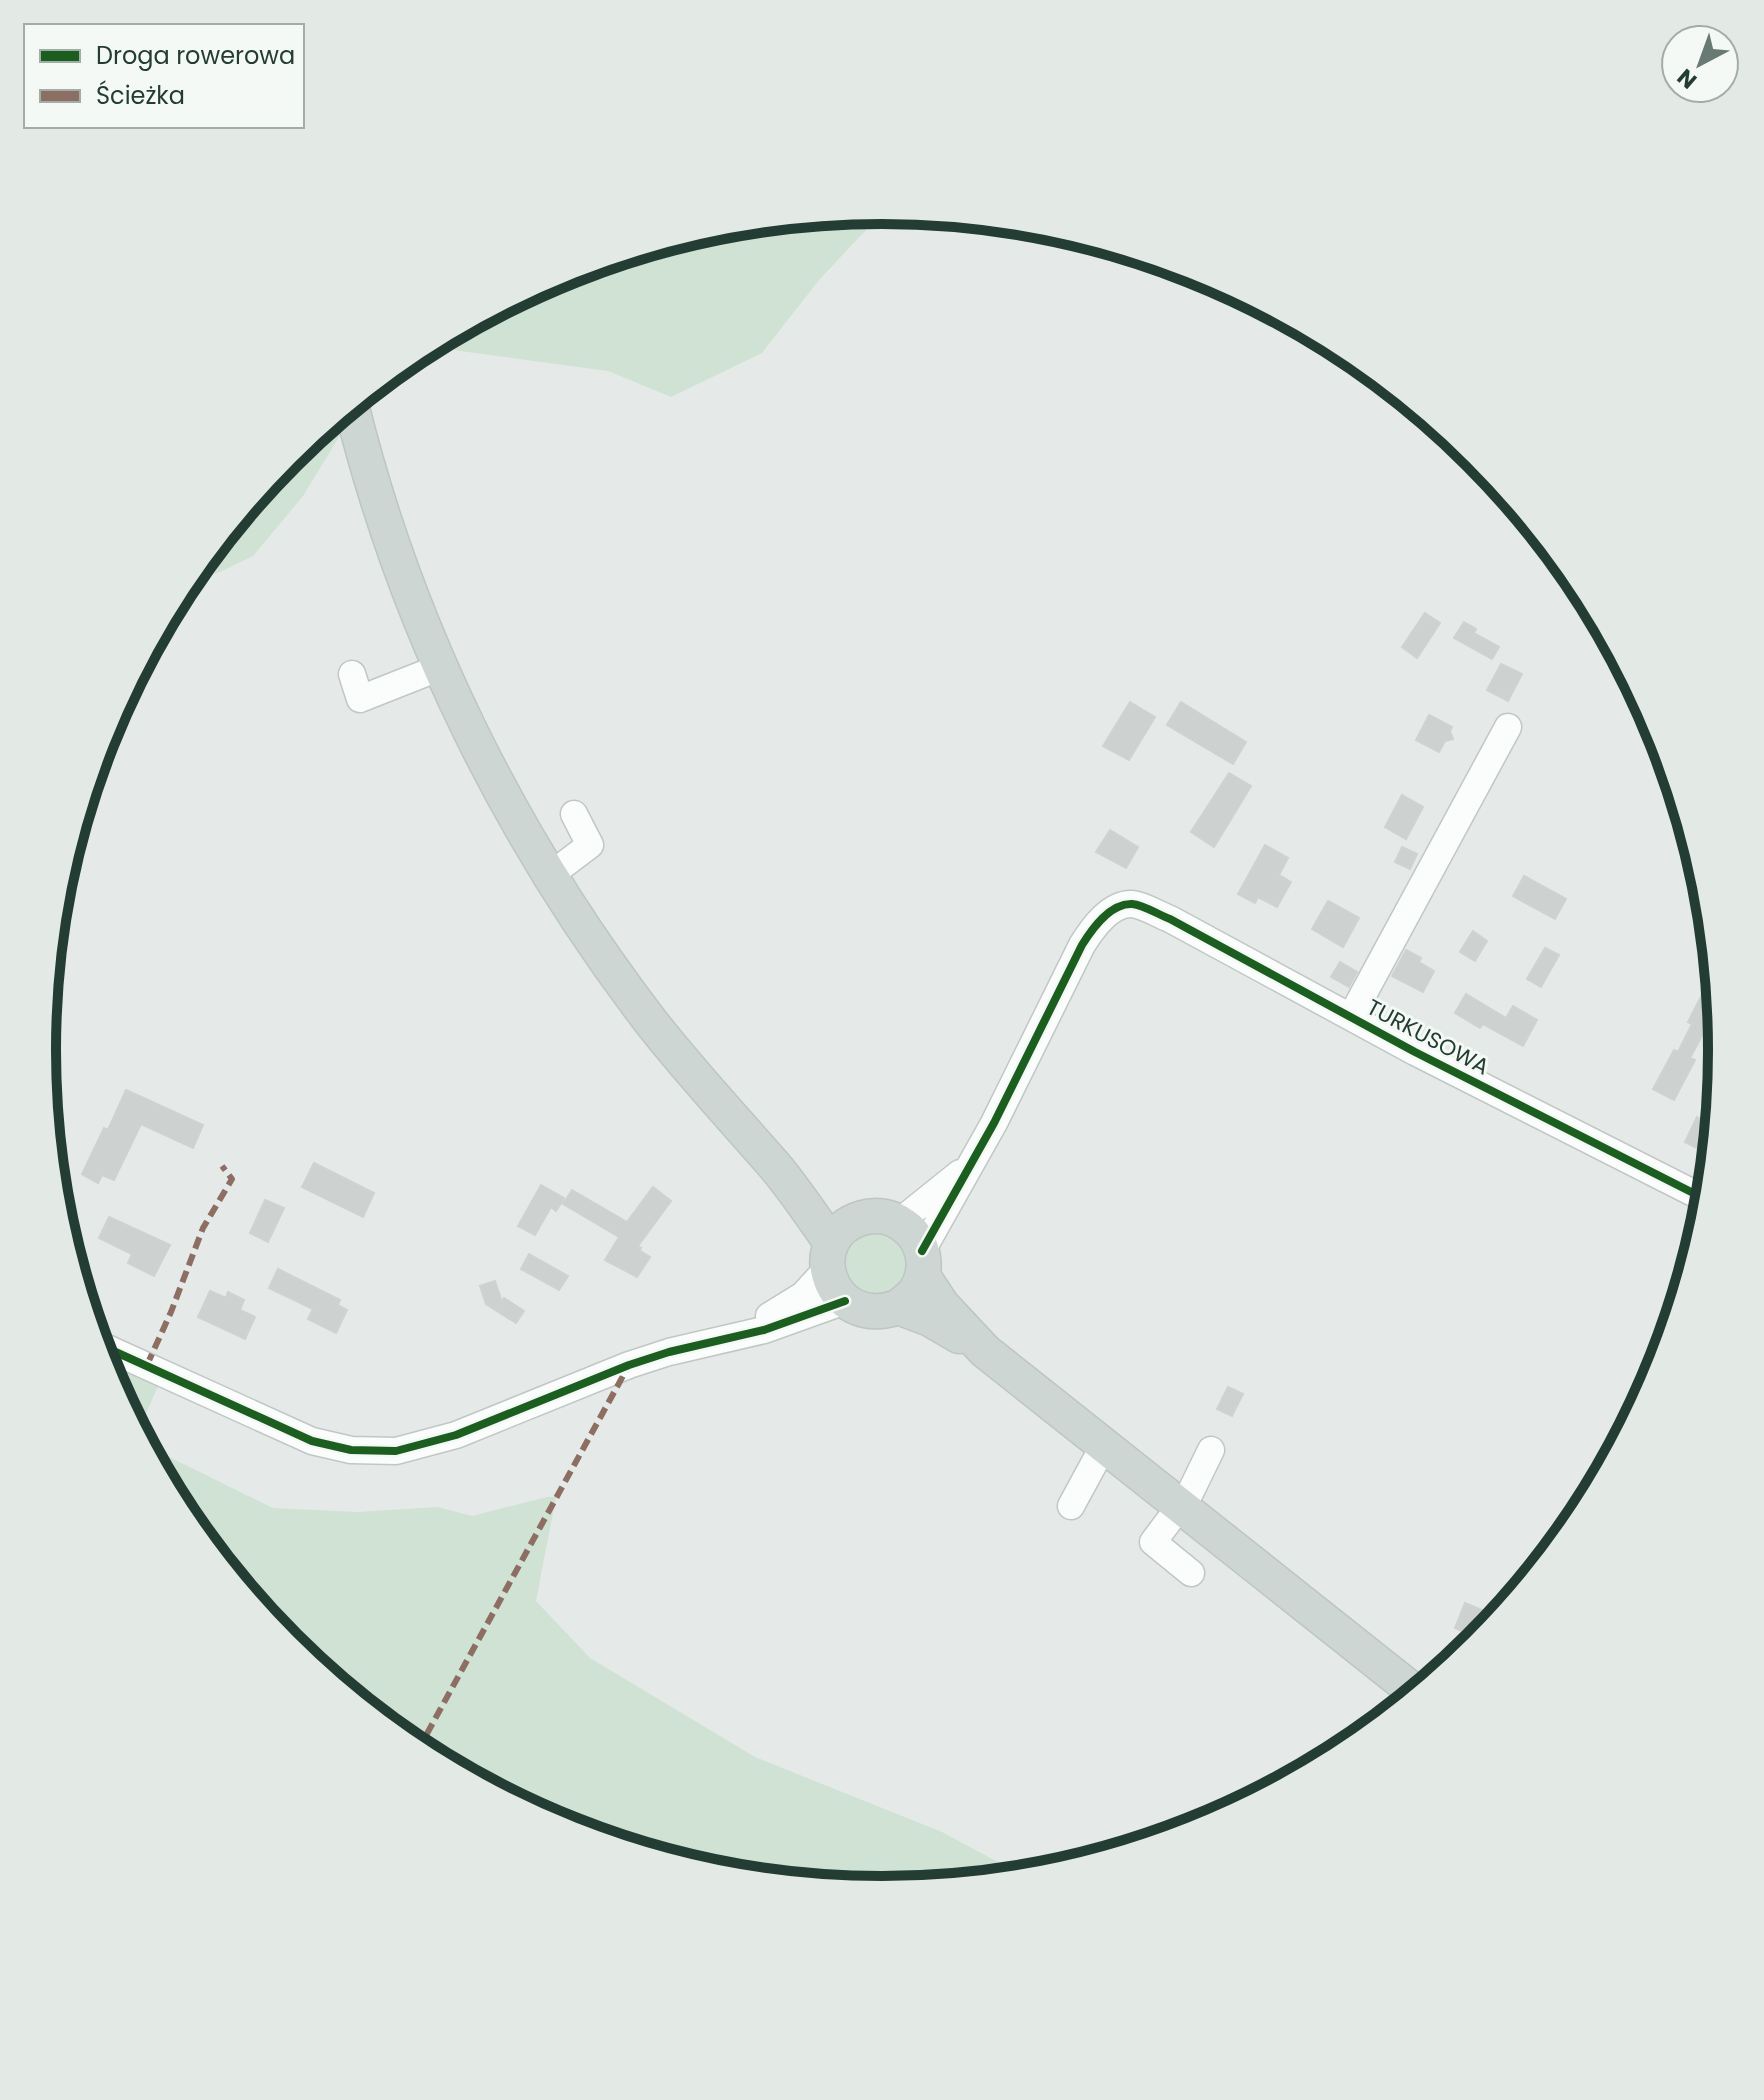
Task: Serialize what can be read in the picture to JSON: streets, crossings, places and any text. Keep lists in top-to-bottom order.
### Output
{
  "streets": {
    "street": ["TURKUSOWA"]
  },
  "legend": ["Droga rowerowa", "Ścieżka"],
  "north": "bottom left"
}
